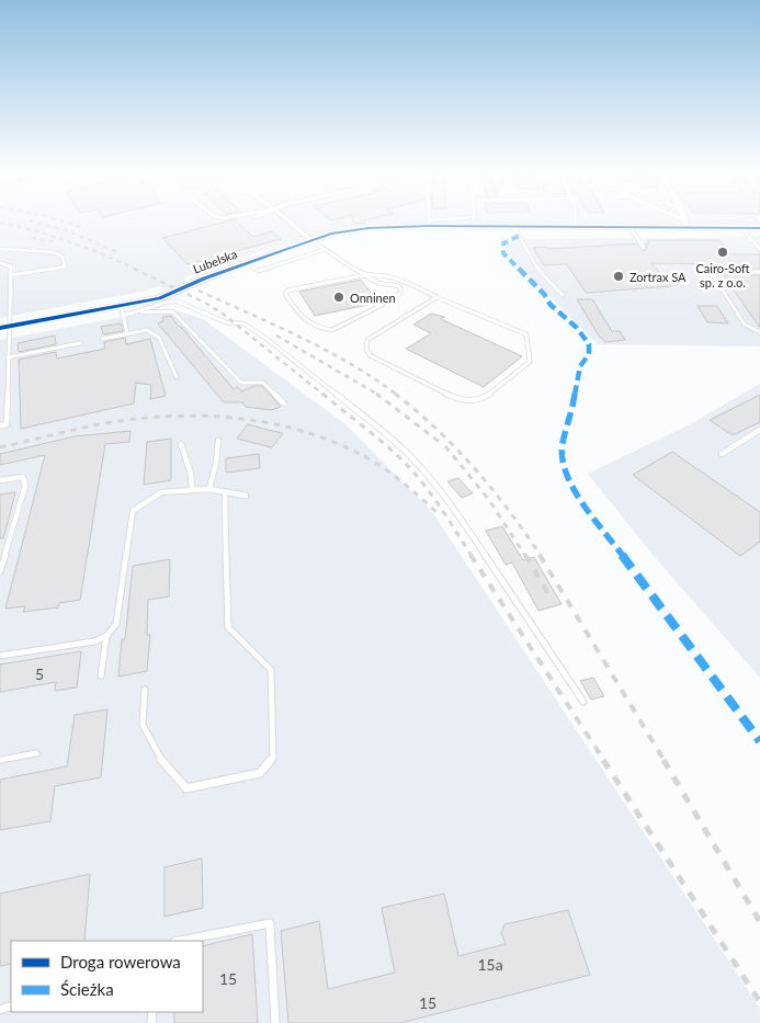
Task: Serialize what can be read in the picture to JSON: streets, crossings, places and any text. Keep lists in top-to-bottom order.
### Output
{
  "streets": {
    "street": ["Lubelska"]
  },
  "places": ["Cairo-Soft sp. z o.o.", "Zortrax SA", "Onninen"],
  "house_numbers": [
    "5",
    "15a",
    "15",
    "15"
  ],
  "legend": ["Droga rowerowa", "Ścieżka"]
}
